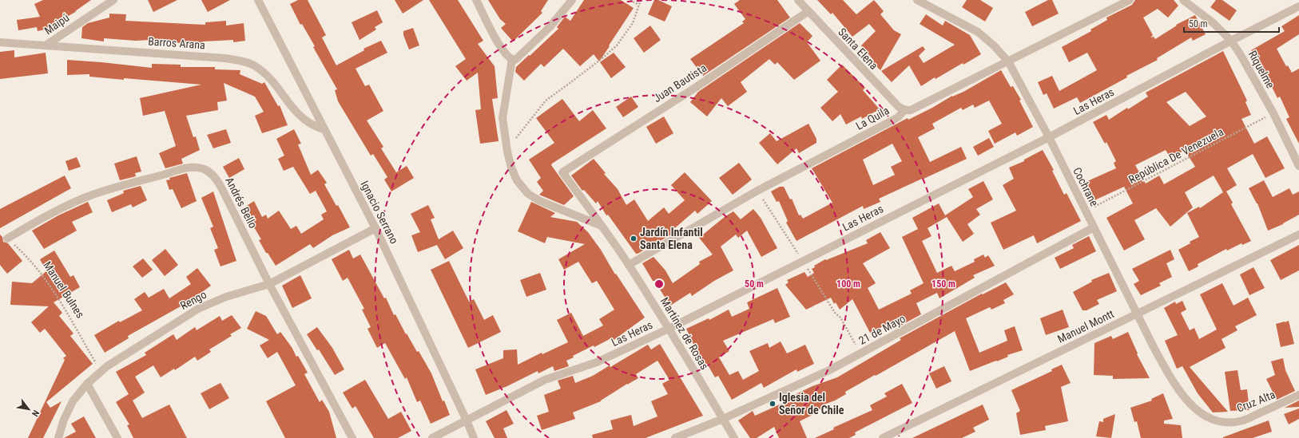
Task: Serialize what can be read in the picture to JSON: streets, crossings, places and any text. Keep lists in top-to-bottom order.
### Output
{
  "streets": {
    "street": [
      "Maipú",
      "Barros Arana",
      "Santa Elena",
      "Riquelme",
      "Juan Bautista",
      "Las Heras",
      "La Quila",
      "Cochrane",
      "Andrés Bello",
      "Ignacio Serrano",
      "Rengo",
      "Manuel Montt",
      "21 de Mayo",
      "Martínez de Rosas",
      "Cruz Alta"
    ],
    "path": ["República De Venezuela", "Manuel Bulnes"]
  },
  "crossings": [
    ["Maipú", "Barros Arana"],
    ["Barros Arana", "Ignacio Serrano"],
    ["Santa Elena", "Juan Bautista"],
    ["Santa Elena", "La Quila"],
    ["Riquelme", "Las Heras"],
    ["Riquelme", "República De Venezuela"],
    ["Juan Bautista", "Martínez de Rosas"],
    ["Las Heras", "Cochrane"],
    ["Las Heras", "Ignacio Serrano"],
    ["Las Heras", "Martínez de Rosas"],
    ["La Quila", "Cochrane"],
    ["La Quila", "Martínez de Rosas"],
    ["República De Venezuela", "Cochrane"],
    ["Cochrane", "Manuel Montt"],
    ["Cochrane", "21 de Mayo"],
    ["Cochrane", "Cruz Alta"],
    ["Andrés Bello", "Manuel Bulnes"],
    ["Andrés Bello", "Rengo"],
    ["Ignacio Serrano", "Rengo"],
    ["Manuel Bulnes", "Rengo"],
    ["21 de Mayo", "Martínez de Rosas"]
  ],
  "places": ["Jardín Infantil Santa Elena", "Iglesia del Señor de Chile"],
  "scale_bar": "50 m",
  "north": "bottom right",
  "rings": ["50 m", "100 m", "150 m"]
}
